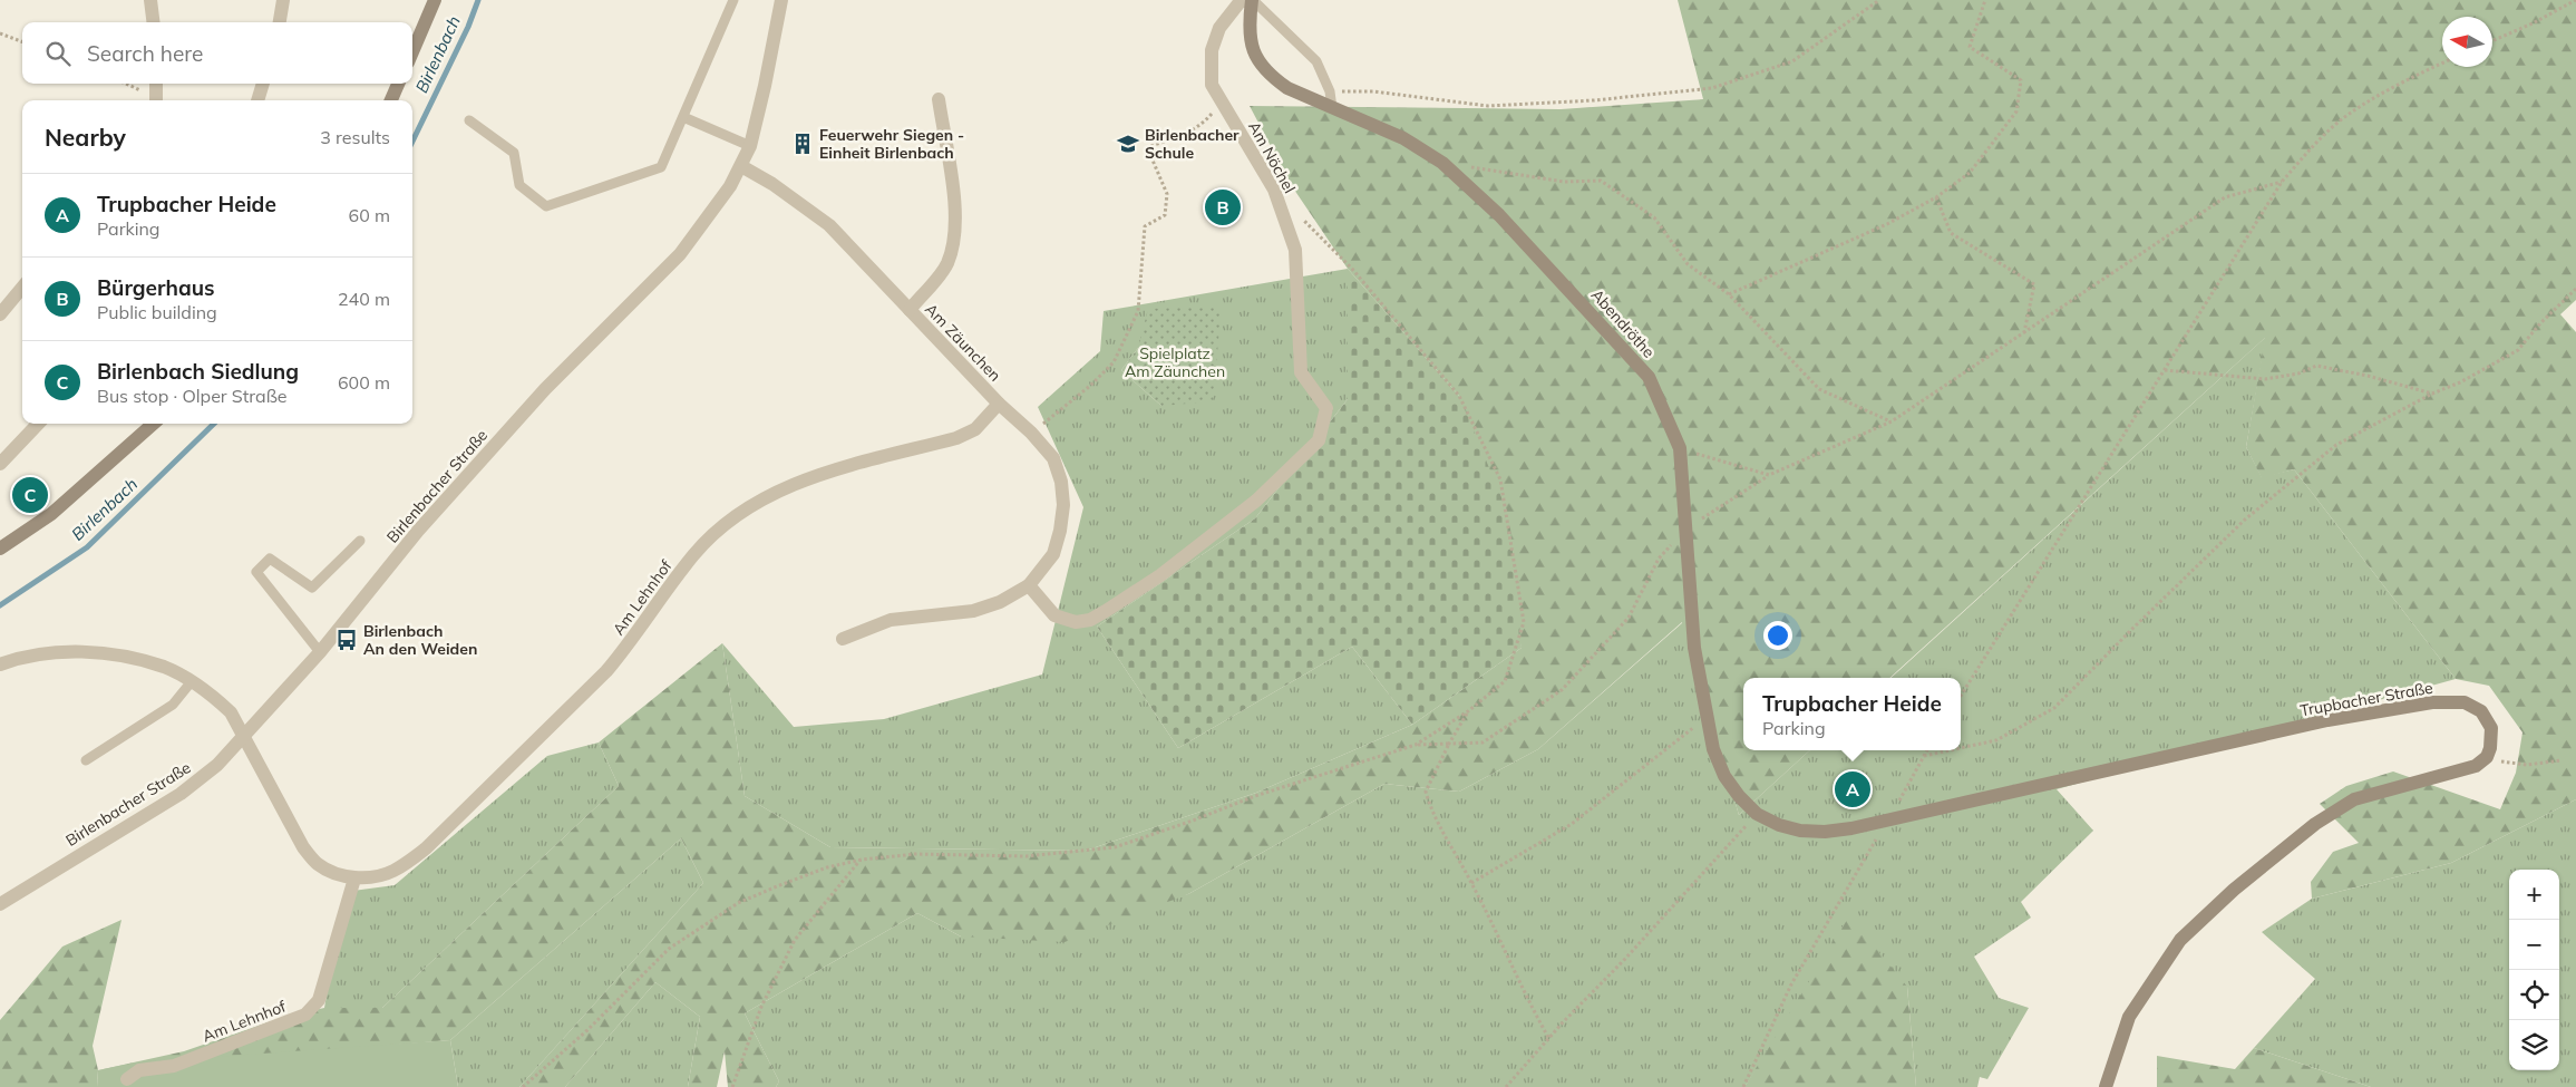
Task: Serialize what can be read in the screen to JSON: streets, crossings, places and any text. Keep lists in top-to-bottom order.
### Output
{
  "streets": {
    "street": [
      "Am Nöchel",
      "Abendröthe",
      "Am Zäunchen",
      "Birlenbacher Straße",
      "Am Lehnhof",
      "Trupbacher Straße"
    ]
  },
  "crossings": [
    ["Am Nöchel", "Abendröthe"],
    ["Am Nöchel", "Am Zäunchen"],
    ["Abendröthe", "Trupbacher Straße"],
    ["Am Zäunchen", "Birlenbacher Straße"],
    ["Am Zäunchen", "Am Lehnhof"]
  ],
  "water": ["Birlenbach"],
  "parks": ["Spielplatz Am Zäunchen"],
  "places": {
    "building": ["Feuerwehr Siegen - Einheit Birlenbach"],
    "school or university": ["Birlenbacher Schule"],
    "bus stop": ["Birlenbach An den Weiden"]
  },
  "north": "left",
  "page": {
    "search": "Search here",
    "heading": ["Nearby", "3 results"],
    "list": [
      {
        "mark": "A",
        "name": "Trupbacher Heide",
        "note": "Parking",
        "value": "60 m"
      },
      {
        "mark": "B",
        "name": "Bürgerhaus",
        "note": "Public building",
        "value": "240 m"
      },
      {
        "mark": "C",
        "name": "Birlenbach Siedlung",
        "note": "Bus stop · Olper Straße",
        "value": "600 m"
      }
    ],
    "pins": ["B", "C", "A"],
    "popup": ["Trupbacher Heide", "Parking"],
    "map_buttons": ["+", "−"]
  }
}
